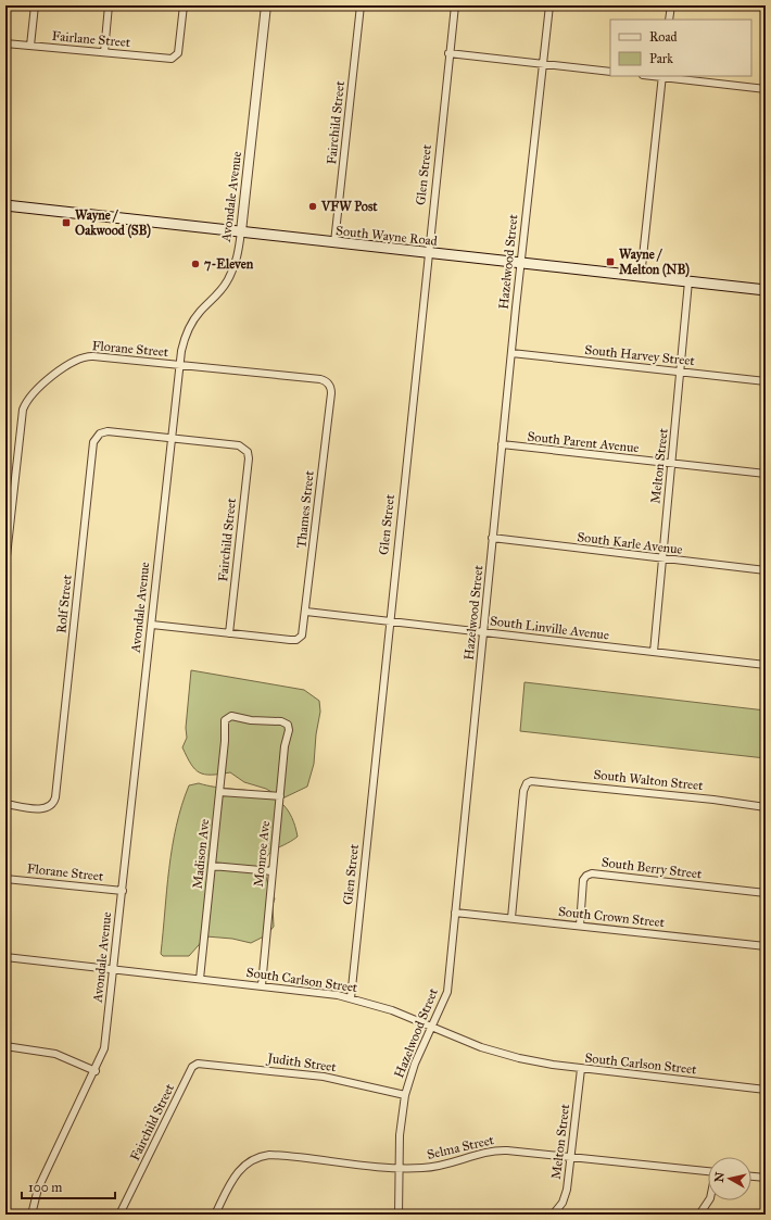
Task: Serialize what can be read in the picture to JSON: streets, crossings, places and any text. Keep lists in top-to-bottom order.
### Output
{
  "streets": {
    "main road": ["South Wayne Road"],
    "street": [
      "Fairlane Street",
      "Fairchild Street",
      "Glen Street",
      "Avondale Avenue",
      "Hazelwood Street",
      "Florane Street",
      "South Harvey Street",
      "South Parent Avenue",
      "Melton Street",
      "Thames Street",
      "South Karle Avenue",
      "Rolf Street",
      "South Linville Avenue",
      "South Walton Street",
      "Madison Ave",
      "Monroe Ave",
      "South Berry Street",
      "South Crown Street",
      "South Carlson Street",
      "Judith Street",
      "Selma Street"
    ]
  },
  "crossings": [
    ["Fairchild Street", "Avondale Avenue"],
    ["Fairchild Street", "South Wayne Road"],
    ["Fairchild Street", "Thames Street"],
    ["Fairchild Street", "Rolf Street"],
    ["Fairchild Street", "Judith Street"],
    ["Glen Street", "South Wayne Road"],
    ["Glen Street", "South Linville Avenue"],
    ["Glen Street", "South Carlson Street"],
    ["Avondale Avenue", "South Wayne Road"],
    ["Avondale Avenue", "Florane Street"],
    ["Avondale Avenue", "Thames Street"],
    ["Avondale Avenue", "Rolf Street"],
    ["Avondale Avenue", "South Carlson Street"],
    ["South Wayne Road", "Hazelwood Street"],
    ["South Wayne Road", "Melton Street"],
    ["Hazelwood Street", "South Harvey Street"],
    ["Hazelwood Street", "South Parent Avenue"],
    ["Hazelwood Street", "South Karle Avenue"],
    ["Hazelwood Street", "South Linville Avenue"],
    ["Hazelwood Street", "South Crown Street"],
    ["Hazelwood Street", "South Carlson Street"],
    ["Hazelwood Street", "Judith Street"],
    ["Hazelwood Street", "Selma Street"],
    ["Florane Street", "Thames Street"],
    ["South Harvey Street", "Melton Street"],
    ["South Parent Avenue", "Melton Street"],
    ["Melton Street", "South Karle Avenue"],
    ["Melton Street", "South Linville Avenue"],
    ["Melton Street", "South Carlson Street"],
    ["Melton Street", "Selma Street"],
    ["Thames Street", "South Linville Avenue"],
    ["South Walton Street", "South Crown Street"],
    ["Madison Ave", "Monroe Ave"],
    ["Madison Ave", "South Carlson Street"],
    ["Monroe Ave", "South Carlson Street"],
    ["South Berry Street", "South Crown Street"]
  ],
  "places": {
    "other": ["VFW Post", "7-Eleven"],
    "transit": ["Wayne / Oakwood (SB)", "Wayne / Melton (NB)"]
  },
  "legend": ["Road", "Park"],
  "scale_bar": "100 m",
  "north": "left"
}
